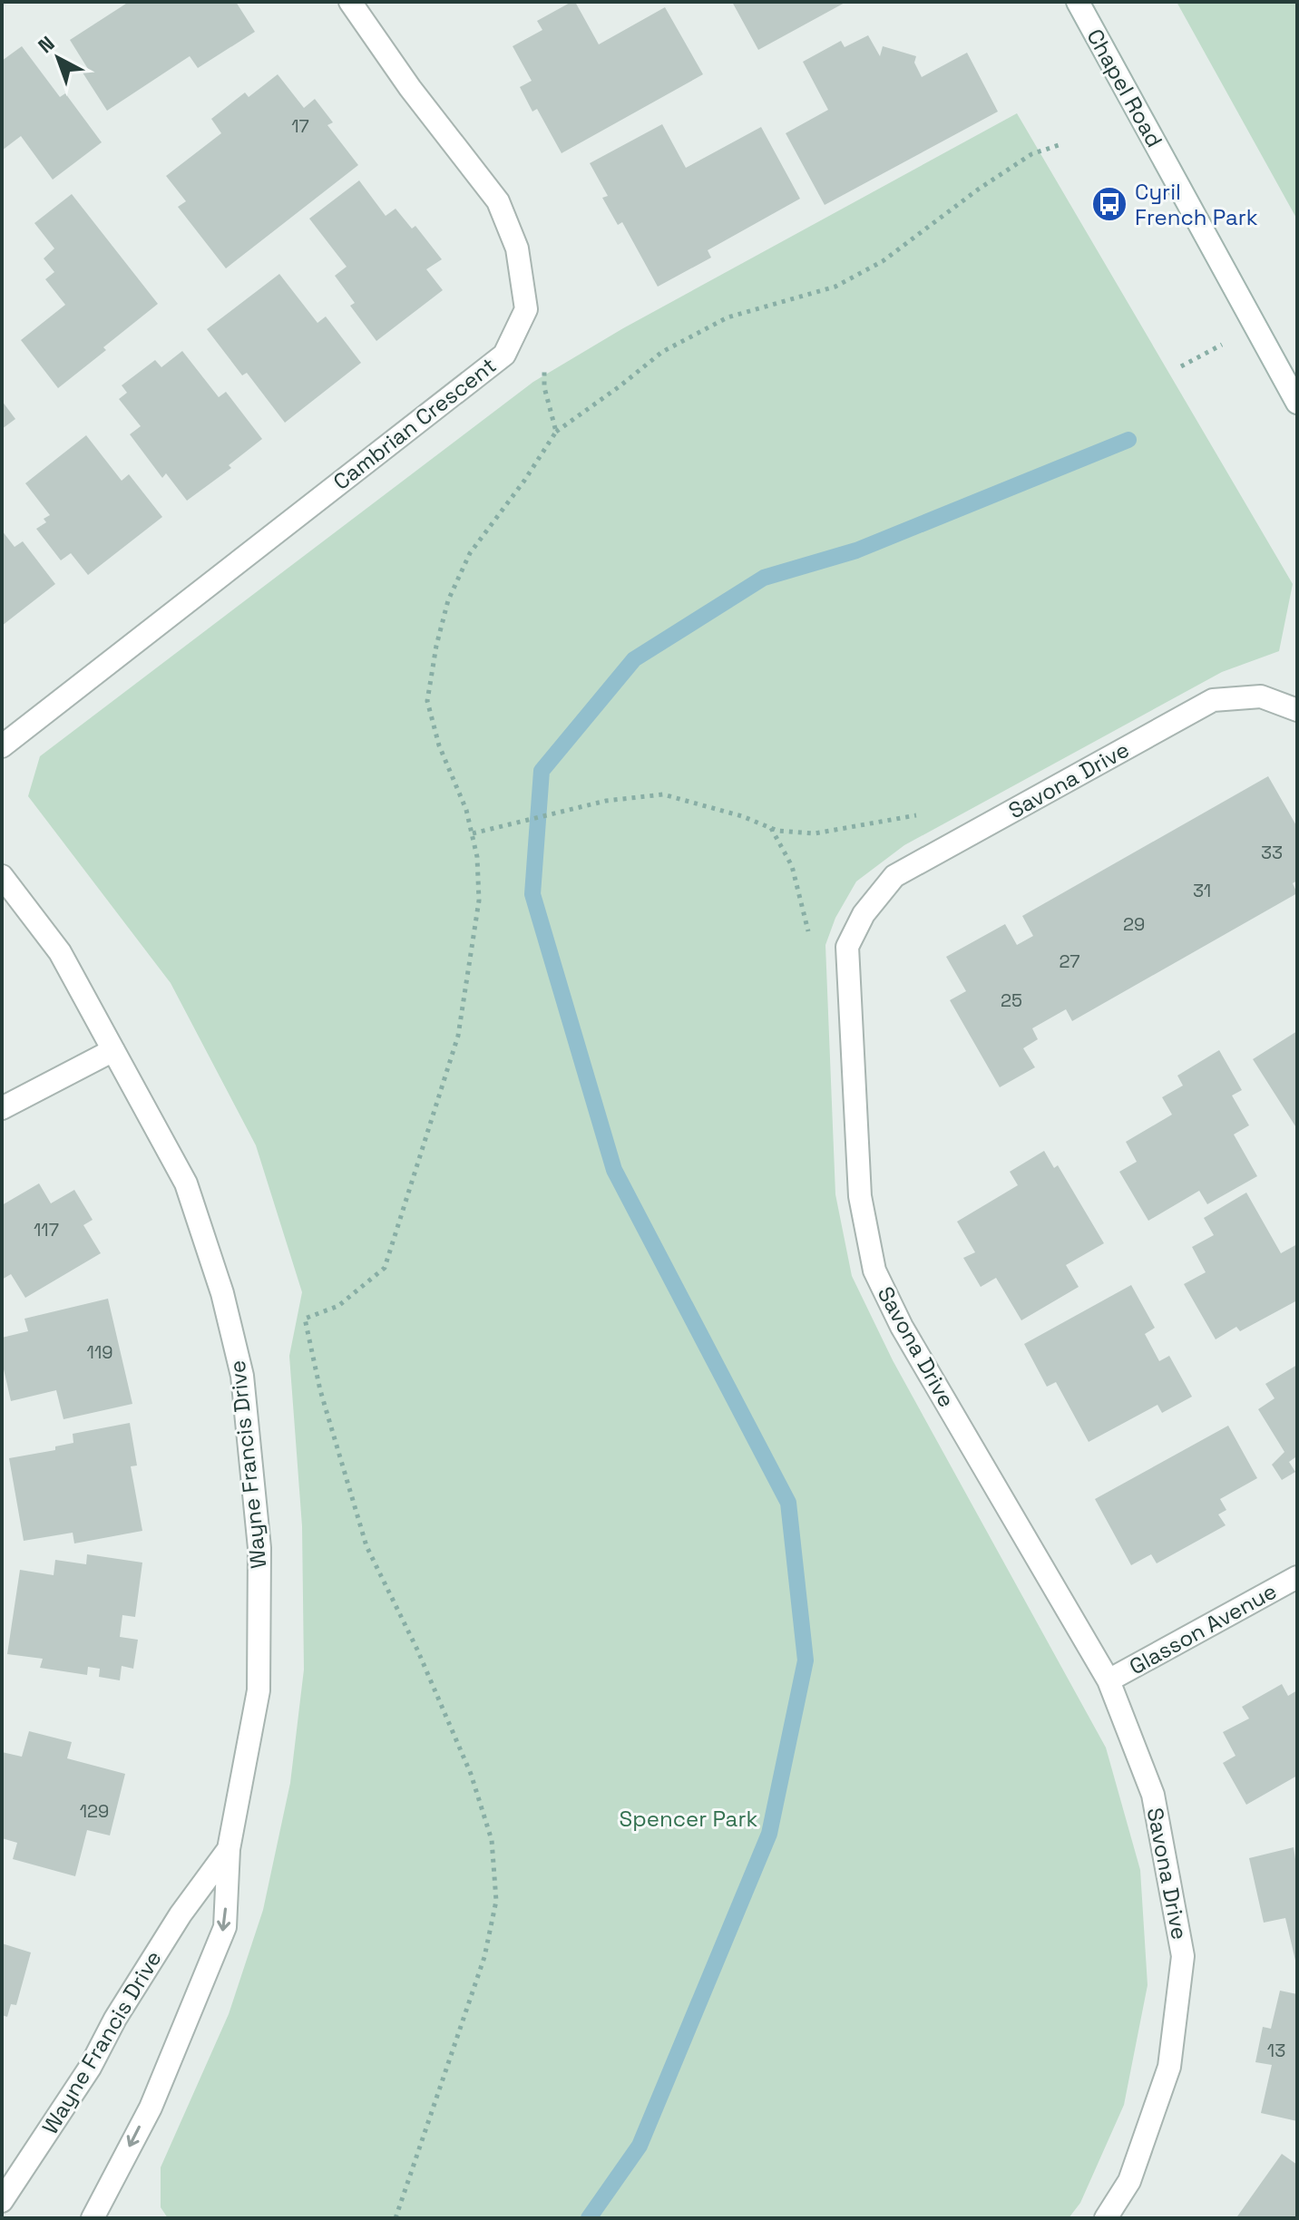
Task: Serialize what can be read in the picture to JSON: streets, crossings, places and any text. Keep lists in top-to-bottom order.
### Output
{
  "streets": {
    "street": [
      "Chapel Road",
      "Cambrian Crescent",
      "Savona Drive",
      "Wayne Francis Drive",
      "Glasson Avenue"
    ]
  },
  "crossings": [
    ["Savona Drive", "Glasson Avenue"]
  ],
  "parks": ["Spencer Park"],
  "places": {
    "bus stop": ["Cyril French Park"]
  },
  "house_numbers": [
    "17",
    "33",
    "31",
    "29",
    "27",
    "25",
    "117",
    "119",
    "129",
    "13"
  ],
  "north": "top left"
}
